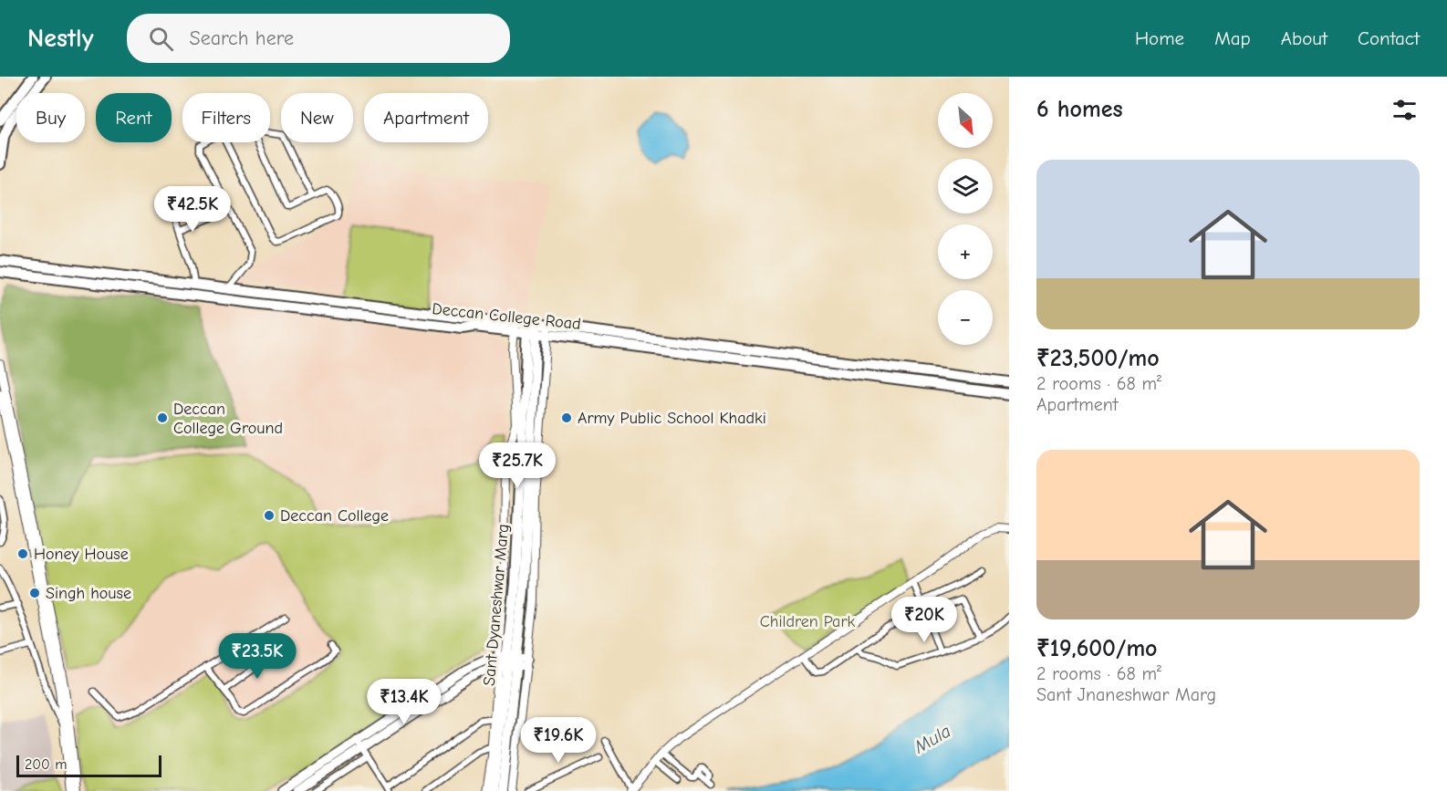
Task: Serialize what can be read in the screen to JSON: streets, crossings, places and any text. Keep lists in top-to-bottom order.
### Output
{
  "streets": {
    "main road": ["Deccan College Road", "Sant Dyaneshwar Marg"]
  },
  "crossings": [
    ["Deccan College Road", "Sant Dyaneshwar Marg"]
  ],
  "water": ["Mula"],
  "parks": ["Children Park"],
  "places": [
    "Deccan College Ground",
    "Army Public School Khadki",
    "Deccan College",
    "Honey House",
    "Singh house"
  ],
  "scale_bar": "200 m",
  "north": "bottom right",
  "page": {
    "header": "Nestly",
    "search": "Search here",
    "nav": [
      "Home",
      "Map",
      "About",
      "Contact"
    ],
    "heading": "6 homes",
    "map_buttons": ["+", "−"],
    "chip": [
      "Buy",
      "Rent",
      "Filters",
      "New",
      "Apartment"
    ],
    "list": [
      {
        "name": "₹23,500/mo",
        "note": "2 rooms · 68 m² · Apartment"
      },
      {
        "name": "₹19,600/mo",
        "note": "2 rooms · 68 m² · Sant Jnaneshwar Marg"
      }
    ],
    "price": [
      "₹42.5K",
      "₹25.7K",
      "₹20K",
      "₹23.5K",
      "₹13.4K",
      "₹19.6K"
    ],
    "scale": "200 m"
  }
}
